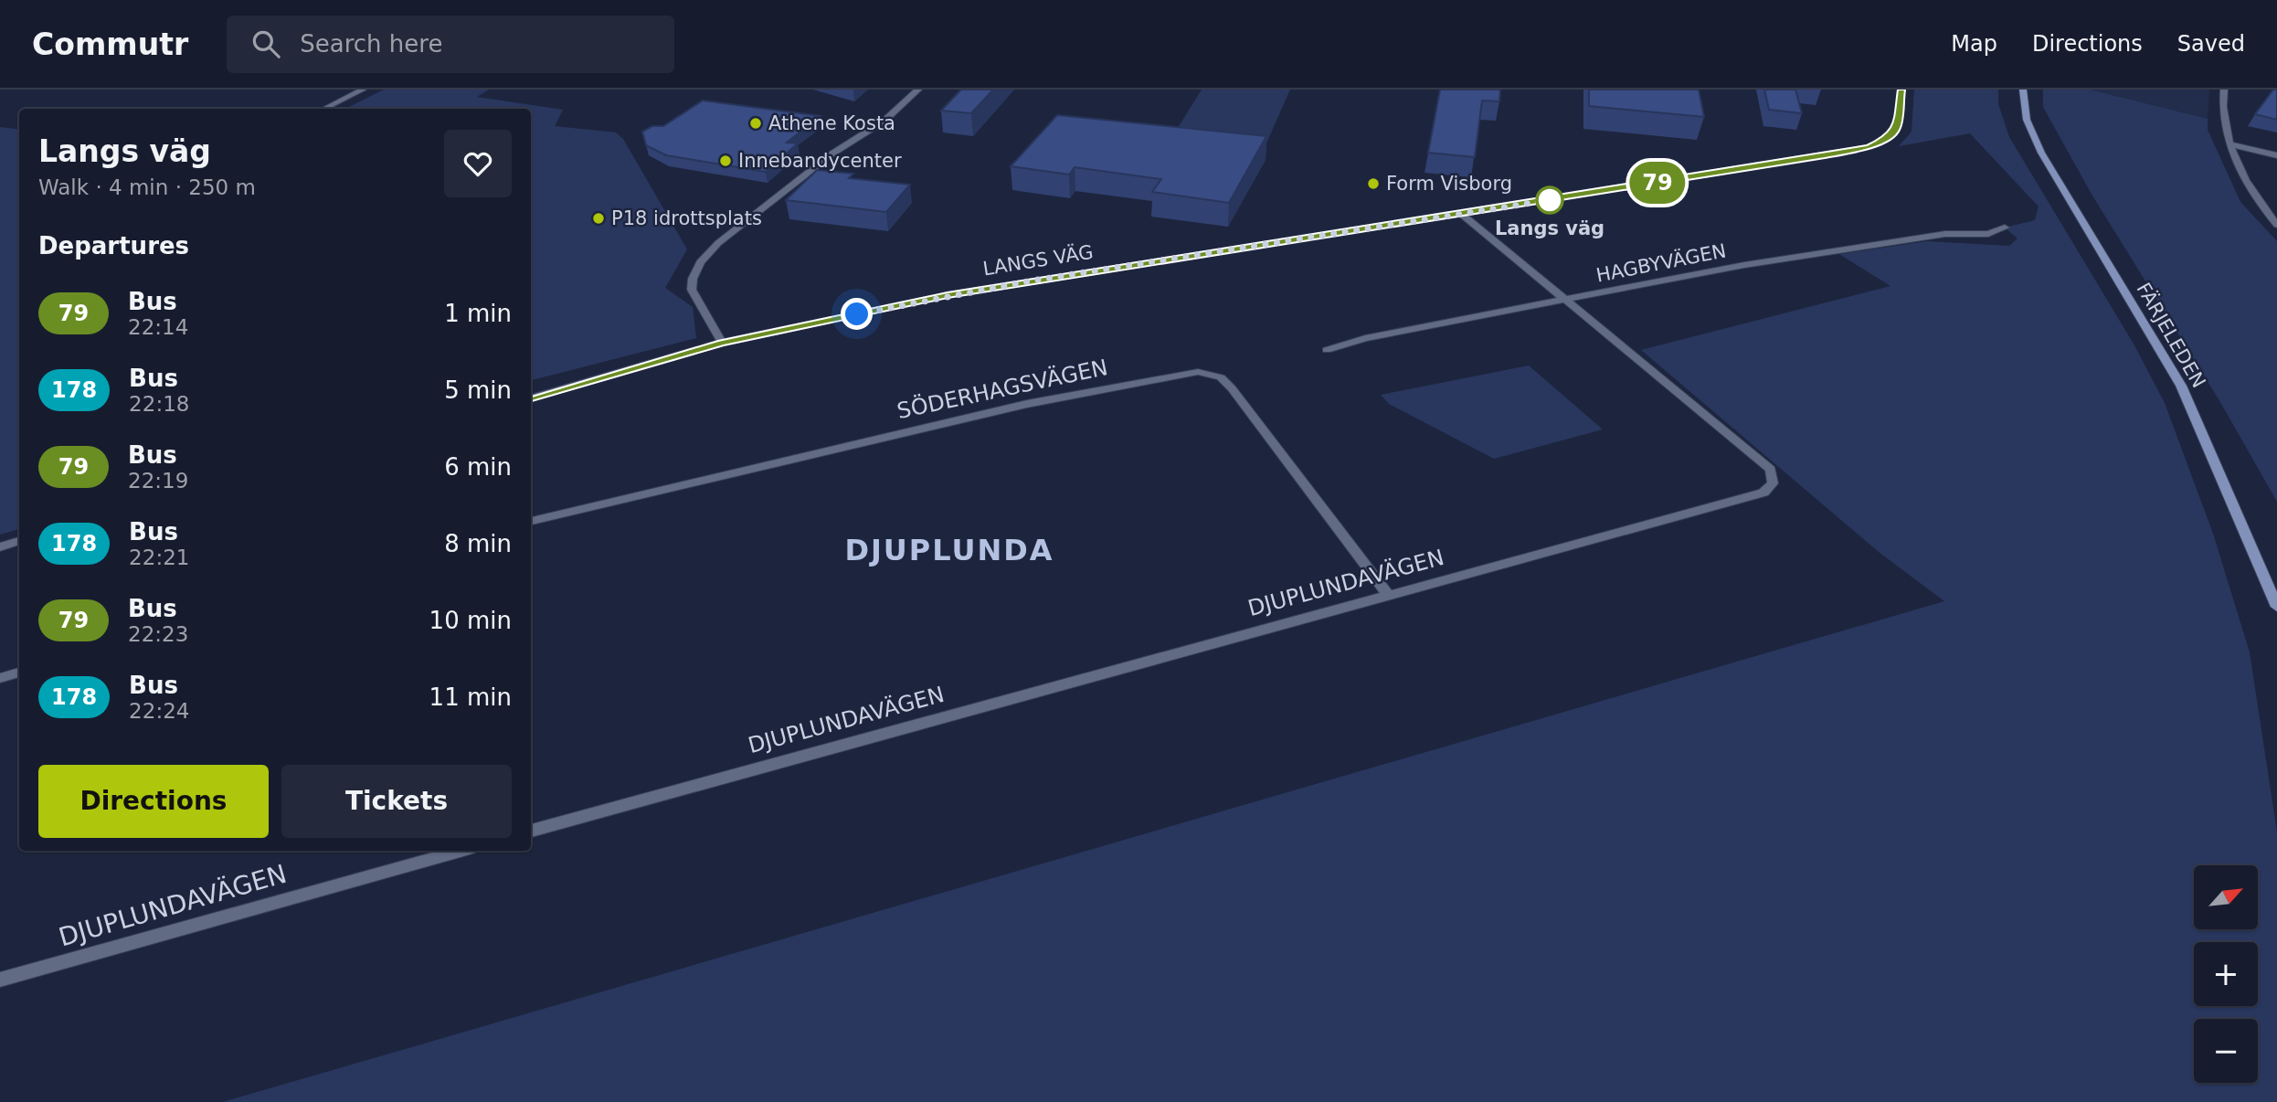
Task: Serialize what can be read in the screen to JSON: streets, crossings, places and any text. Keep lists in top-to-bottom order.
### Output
{
  "streets": {
    "main road": ["FÄRJELEDEN"],
    "street": [
      "LANGS VÄG",
      "HAGBYVÄGEN",
      "SÖDERHAGSVÄGEN",
      "DJUPLUNDAVÄGEN"
    ]
  },
  "crossings": [
    ["LANGS VÄG", "DJUPLUNDAVÄGEN"],
    ["HAGBYVÄGEN", "DJUPLUNDAVÄGEN"],
    ["SÖDERHAGSVÄGEN", "DJUPLUNDAVÄGEN"]
  ],
  "districts": ["DJUPLUNDA"],
  "places": [
    "Athene Kosta",
    "Innebandycenter",
    "Form Visborg",
    "Langs väg",
    "P18 idrottsplats"
  ],
  "lines": ["bus line 79"],
  "north": "top right",
  "page": {
    "header": "Commutr",
    "search": "Search here",
    "nav": ["Map", "Directions", "Saved"],
    "on_map": "79",
    "heading": [
      ["Langs väg", "Walk · 4 min · 250 m"],
      "Departures"
    ],
    "list": [
      {
        "mark": "79",
        "name": "Bus",
        "note": "22:14",
        "value": "1 min"
      },
      {
        "mark": "178",
        "name": "Bus",
        "note": "22:18",
        "value": "5 min"
      },
      {
        "mark": "79",
        "name": "Bus",
        "note": "22:19",
        "value": "6 min"
      },
      {
        "mark": "178",
        "name": "Bus",
        "note": "22:21",
        "value": "8 min"
      },
      {
        "mark": "79",
        "name": "Bus",
        "note": "22:23",
        "value": "10 min"
      },
      {
        "mark": "178",
        "name": "Bus",
        "note": "22:24",
        "value": "11 min"
      }
    ],
    "buttons": ["Directions", "Tickets"],
    "map_buttons": ["+", "−"]
  }
}
